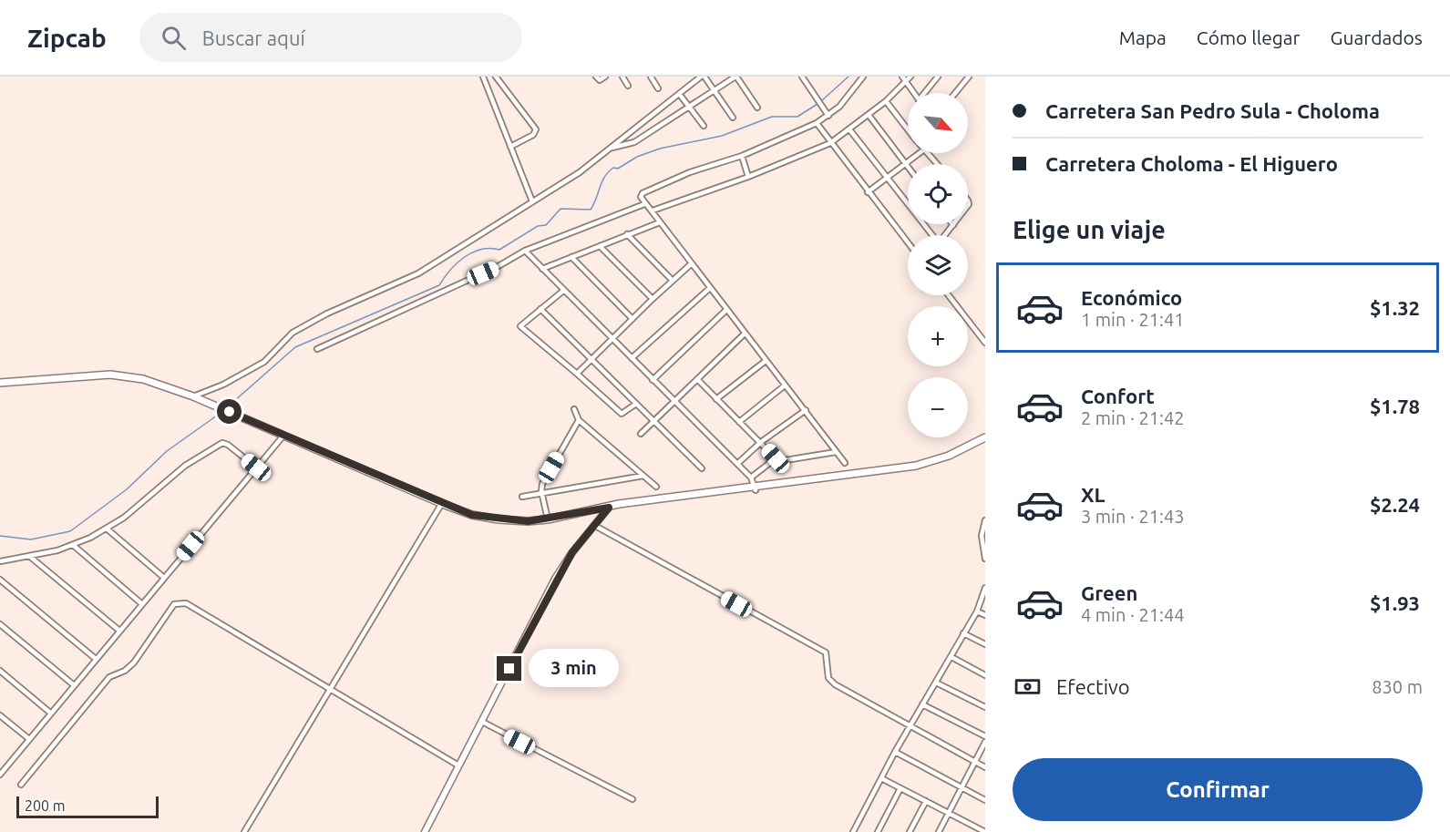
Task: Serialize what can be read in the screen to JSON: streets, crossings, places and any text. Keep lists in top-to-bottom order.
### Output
{
  "scale_bar": "200 m",
  "north": "bottom right",
  "page": {
    "header": "Zipcab",
    "search": "Buscar aquí",
    "nav": ["Mapa", "Cómo llegar", "Guardados"],
    "banner": ["Carretera San Pedro Sula - Choloma", "Carretera Choloma - El Higuero"],
    "map_buttons": ["+", "−"],
    "heading": "Elige un viaje",
    "list": [
      {
        "name": "Económico",
        "note": "1 min · 21:41",
        "value": "$1.32"
      },
      {
        "name": "Confort",
        "note": "2 min · 21:42",
        "value": "$1.78"
      },
      {
        "name": "XL",
        "note": "3 min · 21:43",
        "value": "$2.24"
      },
      {
        "name": "Green",
        "note": "4 min · 21:44",
        "value": "$1.93"
      }
    ],
    "bubble": "3 min",
    "pay": ["Efectivo", "830 m"],
    "buttons": "Confirmar",
    "scale": "200 m"
  }
}
